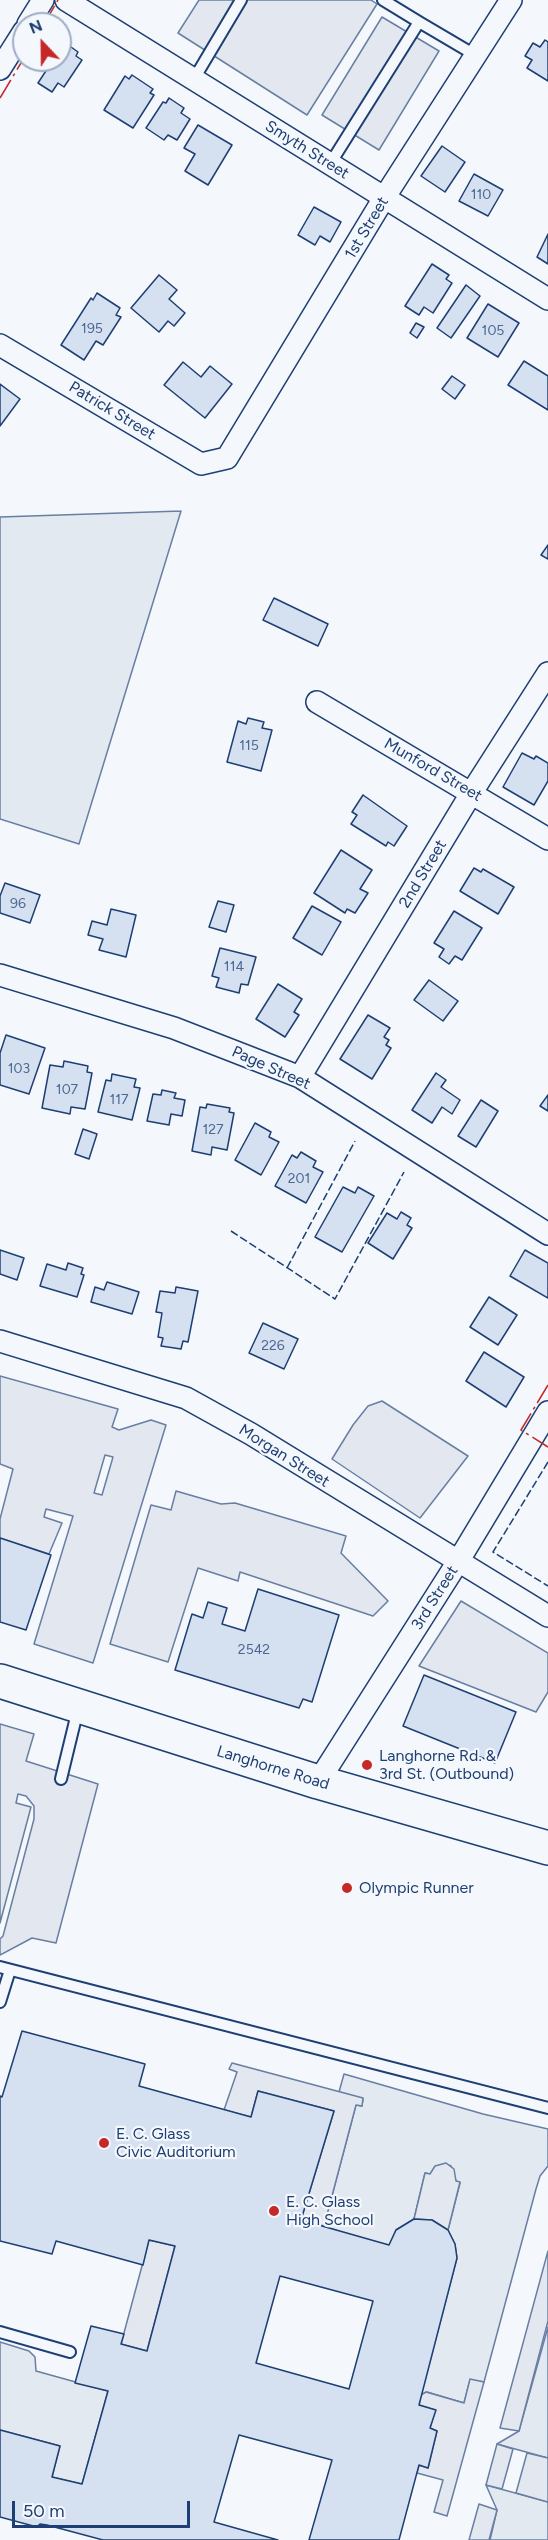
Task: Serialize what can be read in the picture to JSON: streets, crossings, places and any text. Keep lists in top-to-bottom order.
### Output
{
  "streets": {
    "main road": ["Langhorne Road"],
    "street": [
      "Smyth Street",
      "1st Street",
      "Patrick Street",
      "Munford Street",
      "2nd Street",
      "Page Street",
      "Morgan Street",
      "3rd Street"
    ]
  },
  "crossings": [
    ["Smyth Street", "1st Street"],
    ["1st Street", "Patrick Street"],
    ["Munford Street", "2nd Street"],
    ["2nd Street", "Page Street"],
    ["Morgan Street", "3rd Street"],
    ["3rd Street", "Langhorne Road"]
  ],
  "places": [
    "Langhorne Rd. & 3rd St. (Outbound)",
    "Olympic Runner",
    "E. C. Glass Civic Auditorium",
    "E. C. Glass High School"
  ],
  "house_numbers": [
    "110",
    "195",
    "105",
    "115",
    "96",
    "114",
    "103",
    "107",
    "117",
    "127",
    "201",
    "226",
    "2542"
  ],
  "scale_bar": "50 m",
  "north": "top"
}
